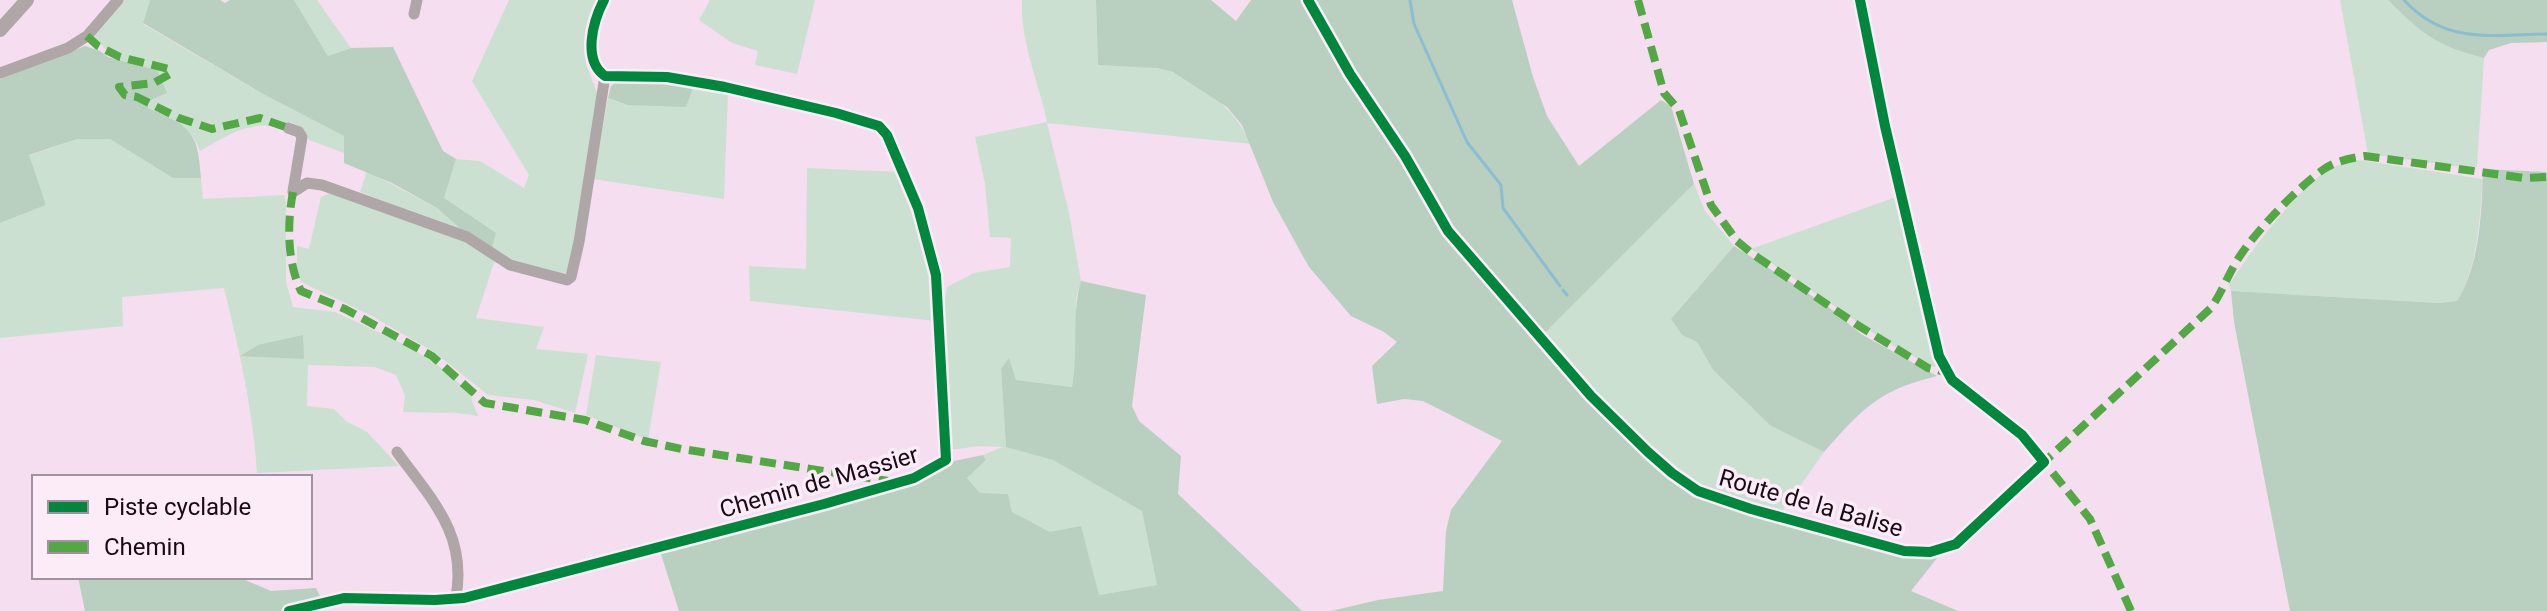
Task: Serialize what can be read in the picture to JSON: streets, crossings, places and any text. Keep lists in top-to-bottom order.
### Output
{
  "streets": {
    "street": ["Chemin de Massier", "Route de la Balise"]
  },
  "legend": ["Piste cyclable", "Chemin"]
}
